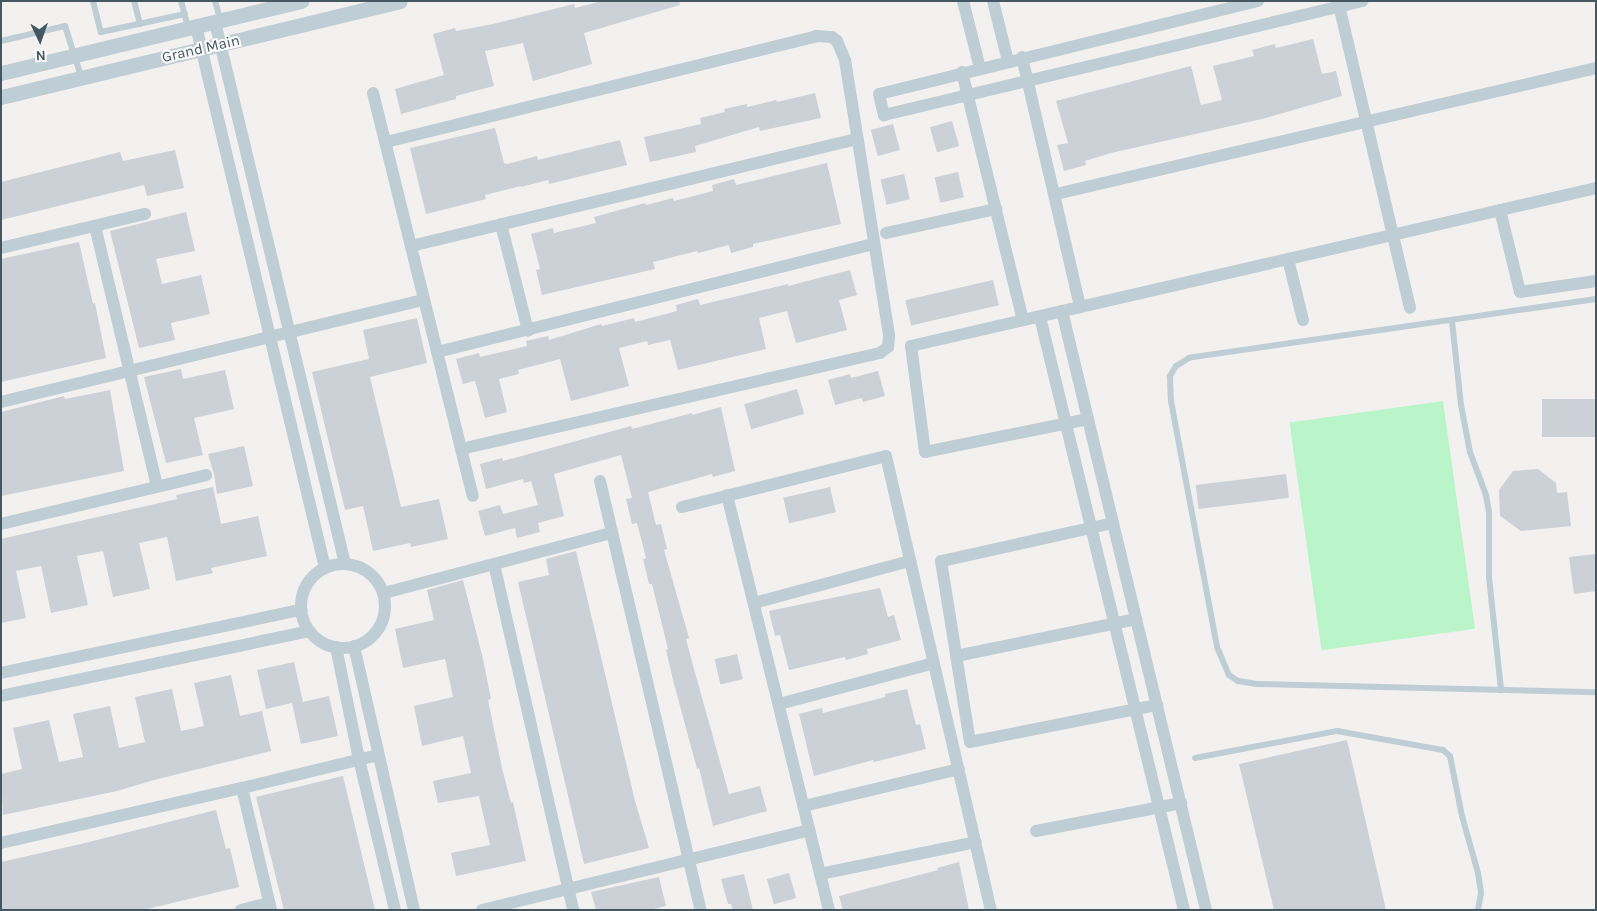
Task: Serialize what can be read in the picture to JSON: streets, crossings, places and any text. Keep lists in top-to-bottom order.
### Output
{
  "streets": {
    "street": ["Grand Main"]
  },
  "north": "bottom"
}
